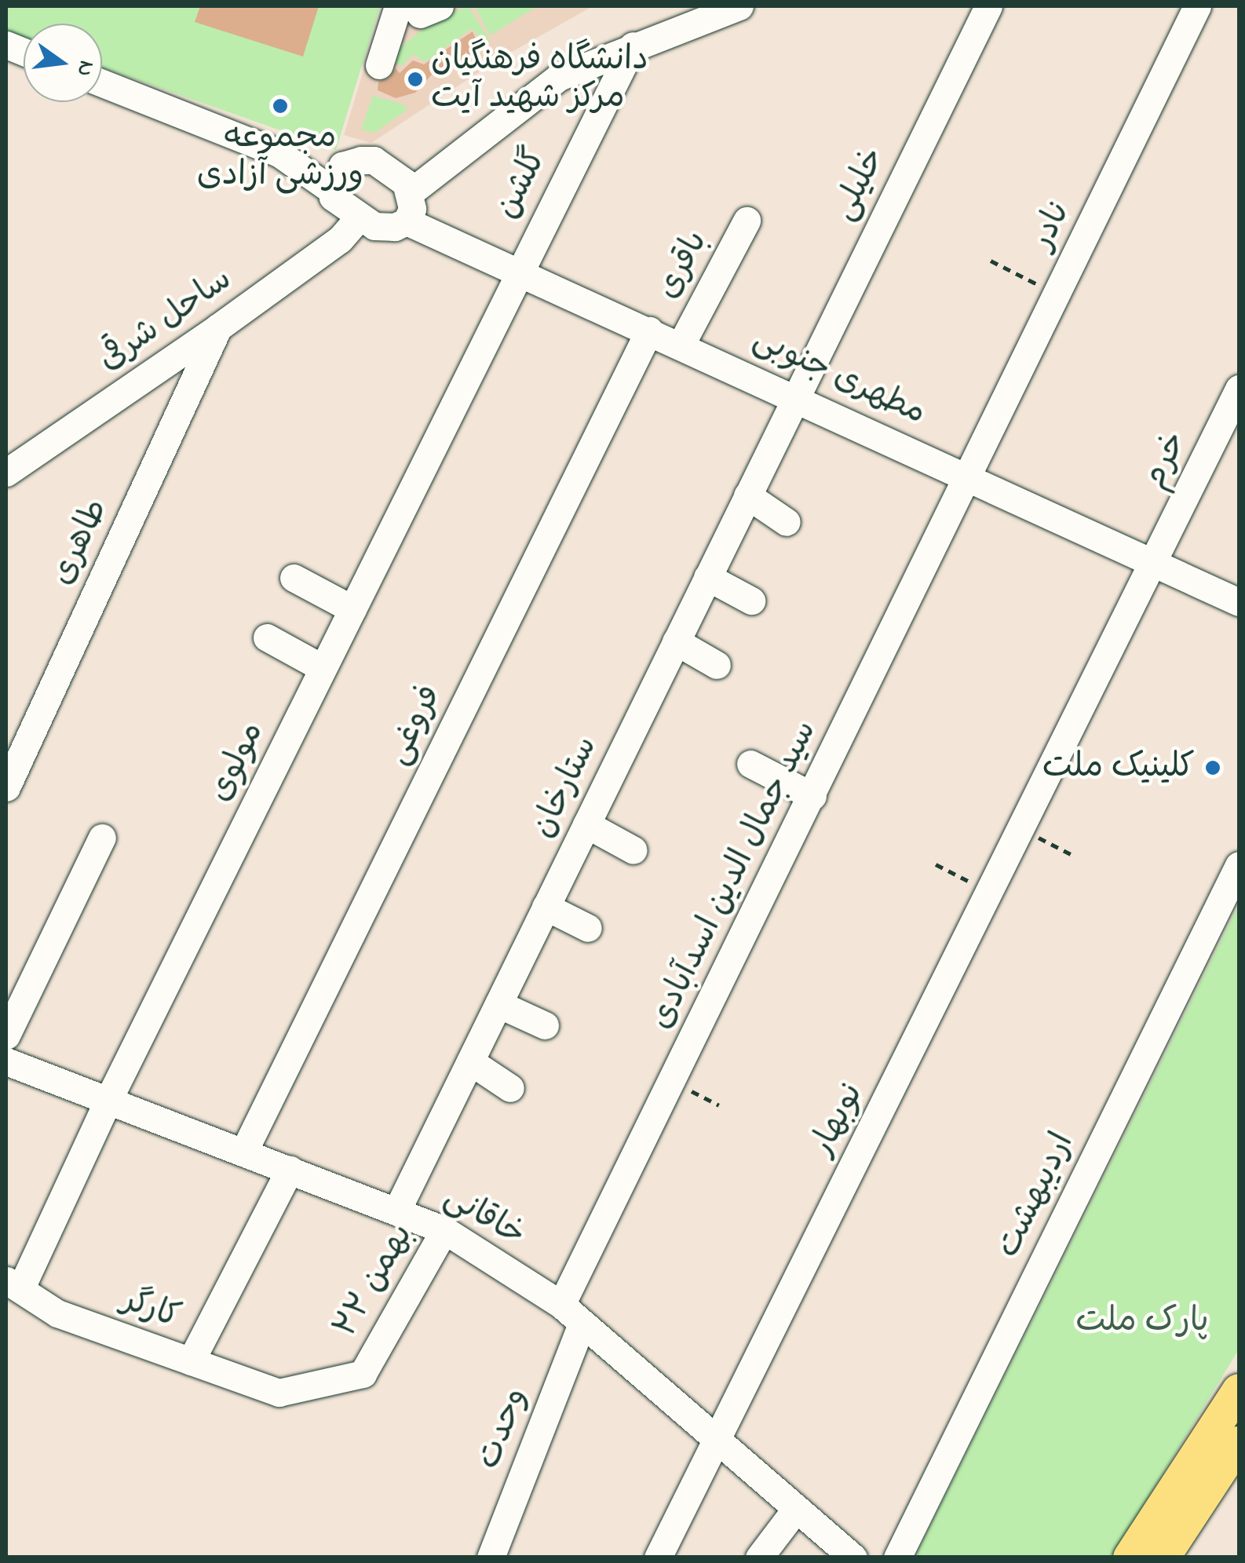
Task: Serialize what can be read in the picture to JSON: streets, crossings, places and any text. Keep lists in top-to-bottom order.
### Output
{
  "streets": {
    "street": [
      "گلشن",
      "خلیلی",
      "نادر",
      "باقری",
      "ساحل شرقی",
      "مطهری جنوبی",
      "خرم",
      "طاهری",
      "فروغی",
      "مولوی",
      "ستارخان",
      "سید جمال الدین اسدآبادی",
      "نوبهار",
      "اردیبهشت",
      "خاقانی",
      "۲۲ بهمن",
      "کارگر",
      "وحدت"
    ]
  },
  "crossings": [
    ["گلشن", "مطهری جنوبی"],
    ["گلشن", "مولوی"],
    ["خلیلی", "مطهری جنوبی"],
    ["خلیلی", "ستارخان"],
    ["نادر", "مطهری جنوبی"],
    ["نادر", "سید جمال الدین اسدآبادی"],
    ["باقری", "مطهری جنوبی"],
    ["ساحل شرقی", "مطهری جنوبی"],
    ["ساحل شرقی", "طاهری"],
    ["مطهری جنوبی", "خرم"],
    ["مطهری جنوبی", "فروغی"],
    ["مطهری جنوبی", "مولوی"],
    ["مطهری جنوبی", "ستارخان"],
    ["مطهری جنوبی", "سید جمال الدین اسدآبادی"],
    ["مطهری جنوبی", "نوبهار"],
    ["خرم", "نوبهار"],
    ["فروغی", "خاقانی"],
    ["مولوی", "خاقانی"],
    ["مولوی", "کارگر"],
    ["ستارخان", "خاقانی"],
    ["سید جمال الدین اسدآبادی", "خاقانی"],
    ["نوبهار", "خاقانی"],
    ["خاقانی", "۲۲ بهمن"],
    ["خاقانی", "وحدت"],
    ["۲۲ بهمن", "کارگر"]
  ],
  "parks": ["پارک ملت"],
  "places": ["دانشگاه فرهنگیان مرکز شهید آیت", "مجموعه ورزشی آزادی", "کلینیک ملت"],
  "north": "right"
}
